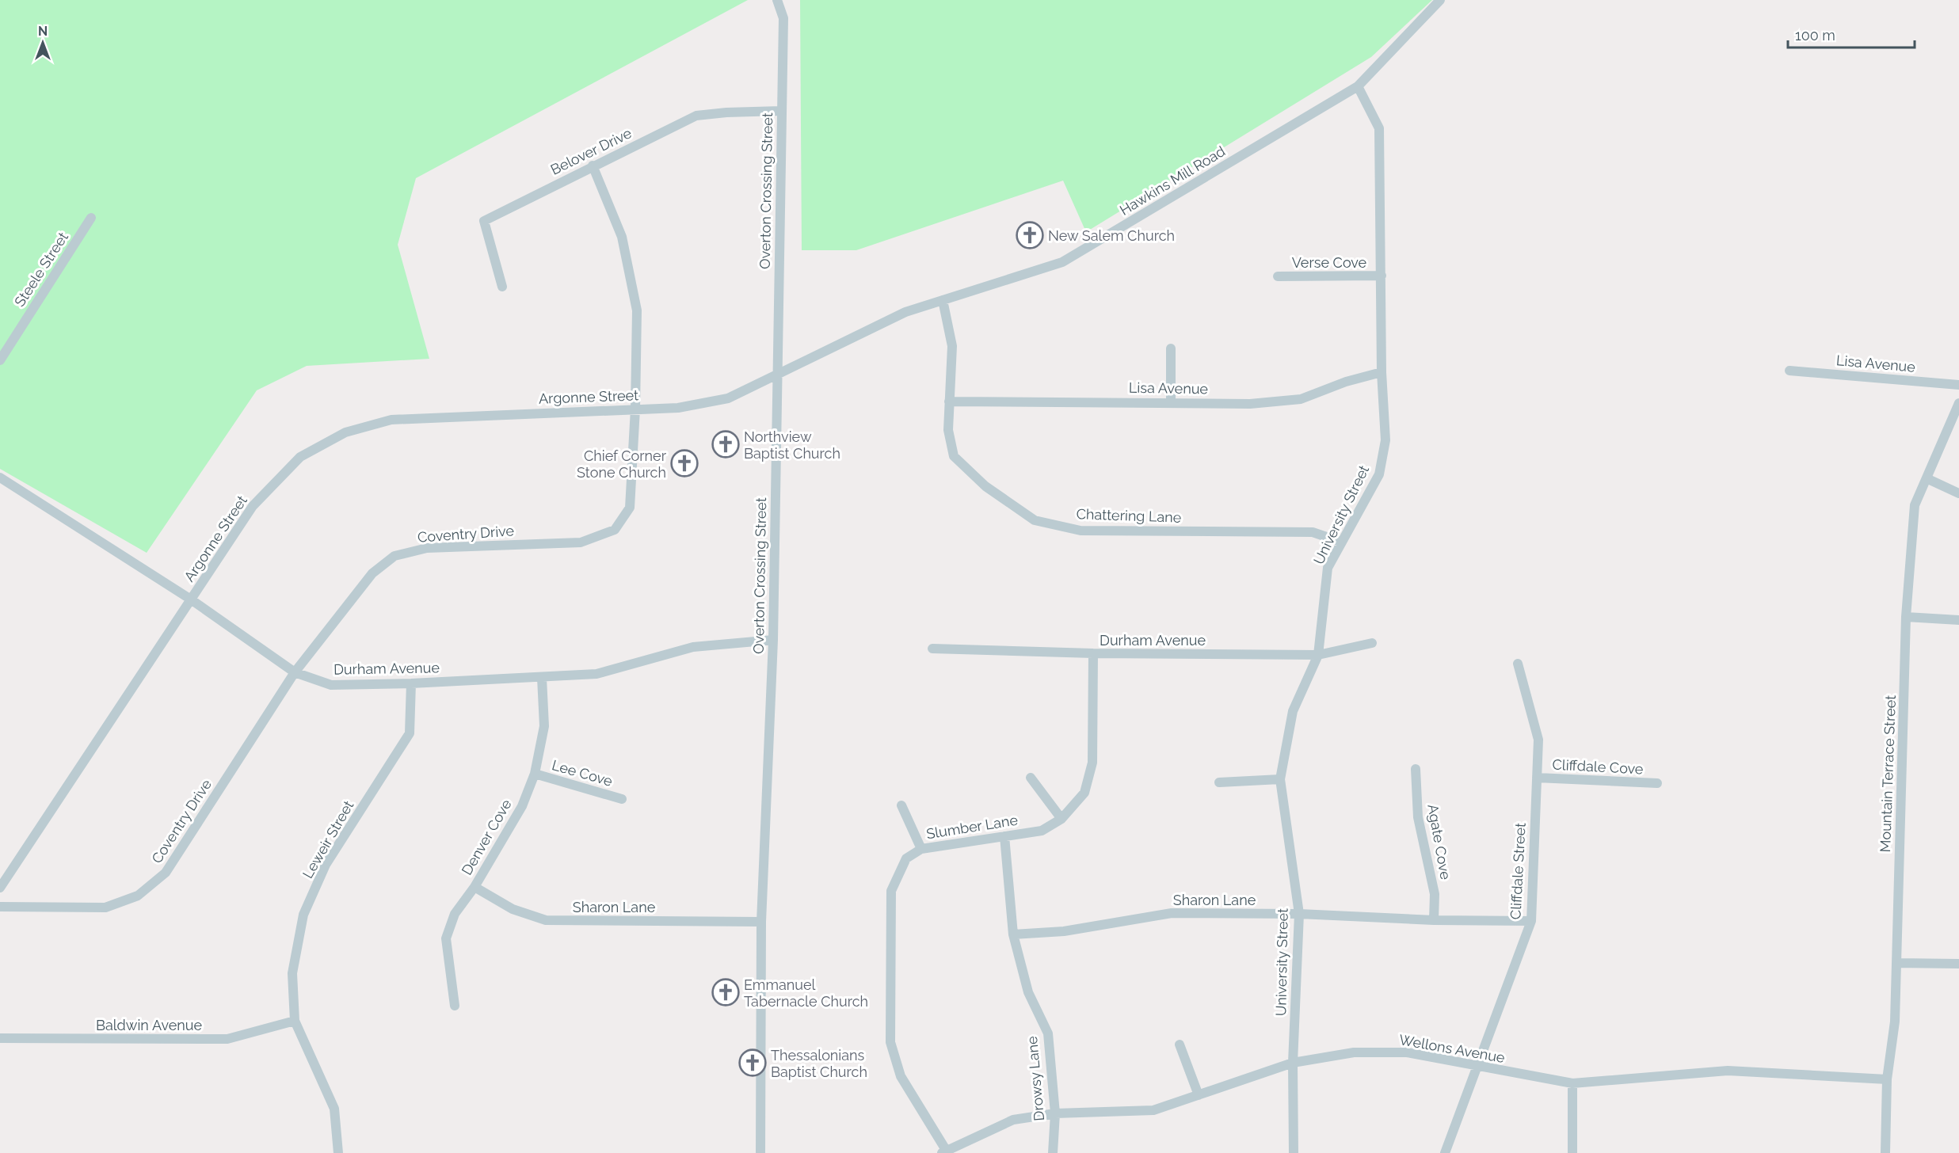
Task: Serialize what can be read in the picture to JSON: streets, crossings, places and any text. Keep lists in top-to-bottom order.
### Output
{
  "streets": {
    "street": [
      "Belover Drive",
      "Hawkins Mill Road",
      "Overton Crossing Street",
      "Verse Cove",
      "Steele Street",
      "Lisa Avenue",
      "Argonne Street",
      "University Street",
      "Chattering Lane",
      "Coventry Drive",
      "Durham Avenue",
      "Cliffdale Cove",
      "Lee Cove",
      "Mountain Terrace Street",
      "Slumber Lane",
      "Denver Cove",
      "Leweir Street",
      "Agate Cove",
      "Cliffdale Street",
      "Sharon Lane",
      "Baldwin Avenue",
      "Wellons Avenue",
      "Drowsy Lane"
    ]
  },
  "crossings": [
    ["Belover Drive", "Overton Crossing Street"],
    ["Belover Drive", "Coventry Drive"],
    ["Hawkins Mill Road", "Overton Crossing Street"],
    ["Hawkins Mill Road", "Argonne Street"],
    ["Hawkins Mill Road", "University Street"],
    ["Hawkins Mill Road", "Chattering Lane"],
    ["Overton Crossing Street", "Argonne Street"],
    ["Overton Crossing Street", "Durham Avenue"],
    ["Overton Crossing Street", "Sharon Lane"],
    ["Verse Cove", "University Street"],
    ["Lisa Avenue", "University Street"],
    ["Lisa Avenue", "Chattering Lane"],
    ["Argonne Street", "Coventry Drive"],
    ["Argonne Street", "Durham Avenue"],
    ["University Street", "Chattering Lane"],
    ["University Street", "Durham Avenue"],
    ["University Street", "Sharon Lane"],
    ["University Street", "Wellons Avenue"],
    ["Coventry Drive", "Durham Avenue"],
    ["Durham Avenue", "Slumber Lane"],
    ["Durham Avenue", "Denver Cove"],
    ["Durham Avenue", "Leweir Street"],
    ["Cliffdale Cove", "Cliffdale Street"],
    ["Lee Cove", "Denver Cove"],
    ["Mountain Terrace Street", "Wellons Avenue"],
    ["Slumber Lane", "Wellons Avenue"],
    ["Slumber Lane", "Drowsy Lane"],
    ["Denver Cove", "Sharon Lane"],
    ["Leweir Street", "Baldwin Avenue"],
    ["Agate Cove", "Sharon Lane"],
    ["Cliffdale Street", "Sharon Lane"],
    ["Cliffdale Street", "Wellons Avenue"],
    ["Sharon Lane", "Drowsy Lane"],
    ["Wellons Avenue", "Drowsy Lane"]
  ],
  "places": {
    "church": [
      "New Salem Church",
      "Northview Baptist Church",
      "Chief Corner Stone Church",
      "Emmanuel Tabernacle Church",
      "Thessalonians Baptist Church"
    ]
  },
  "scale_bar": "100 m",
  "north": "top"
}
